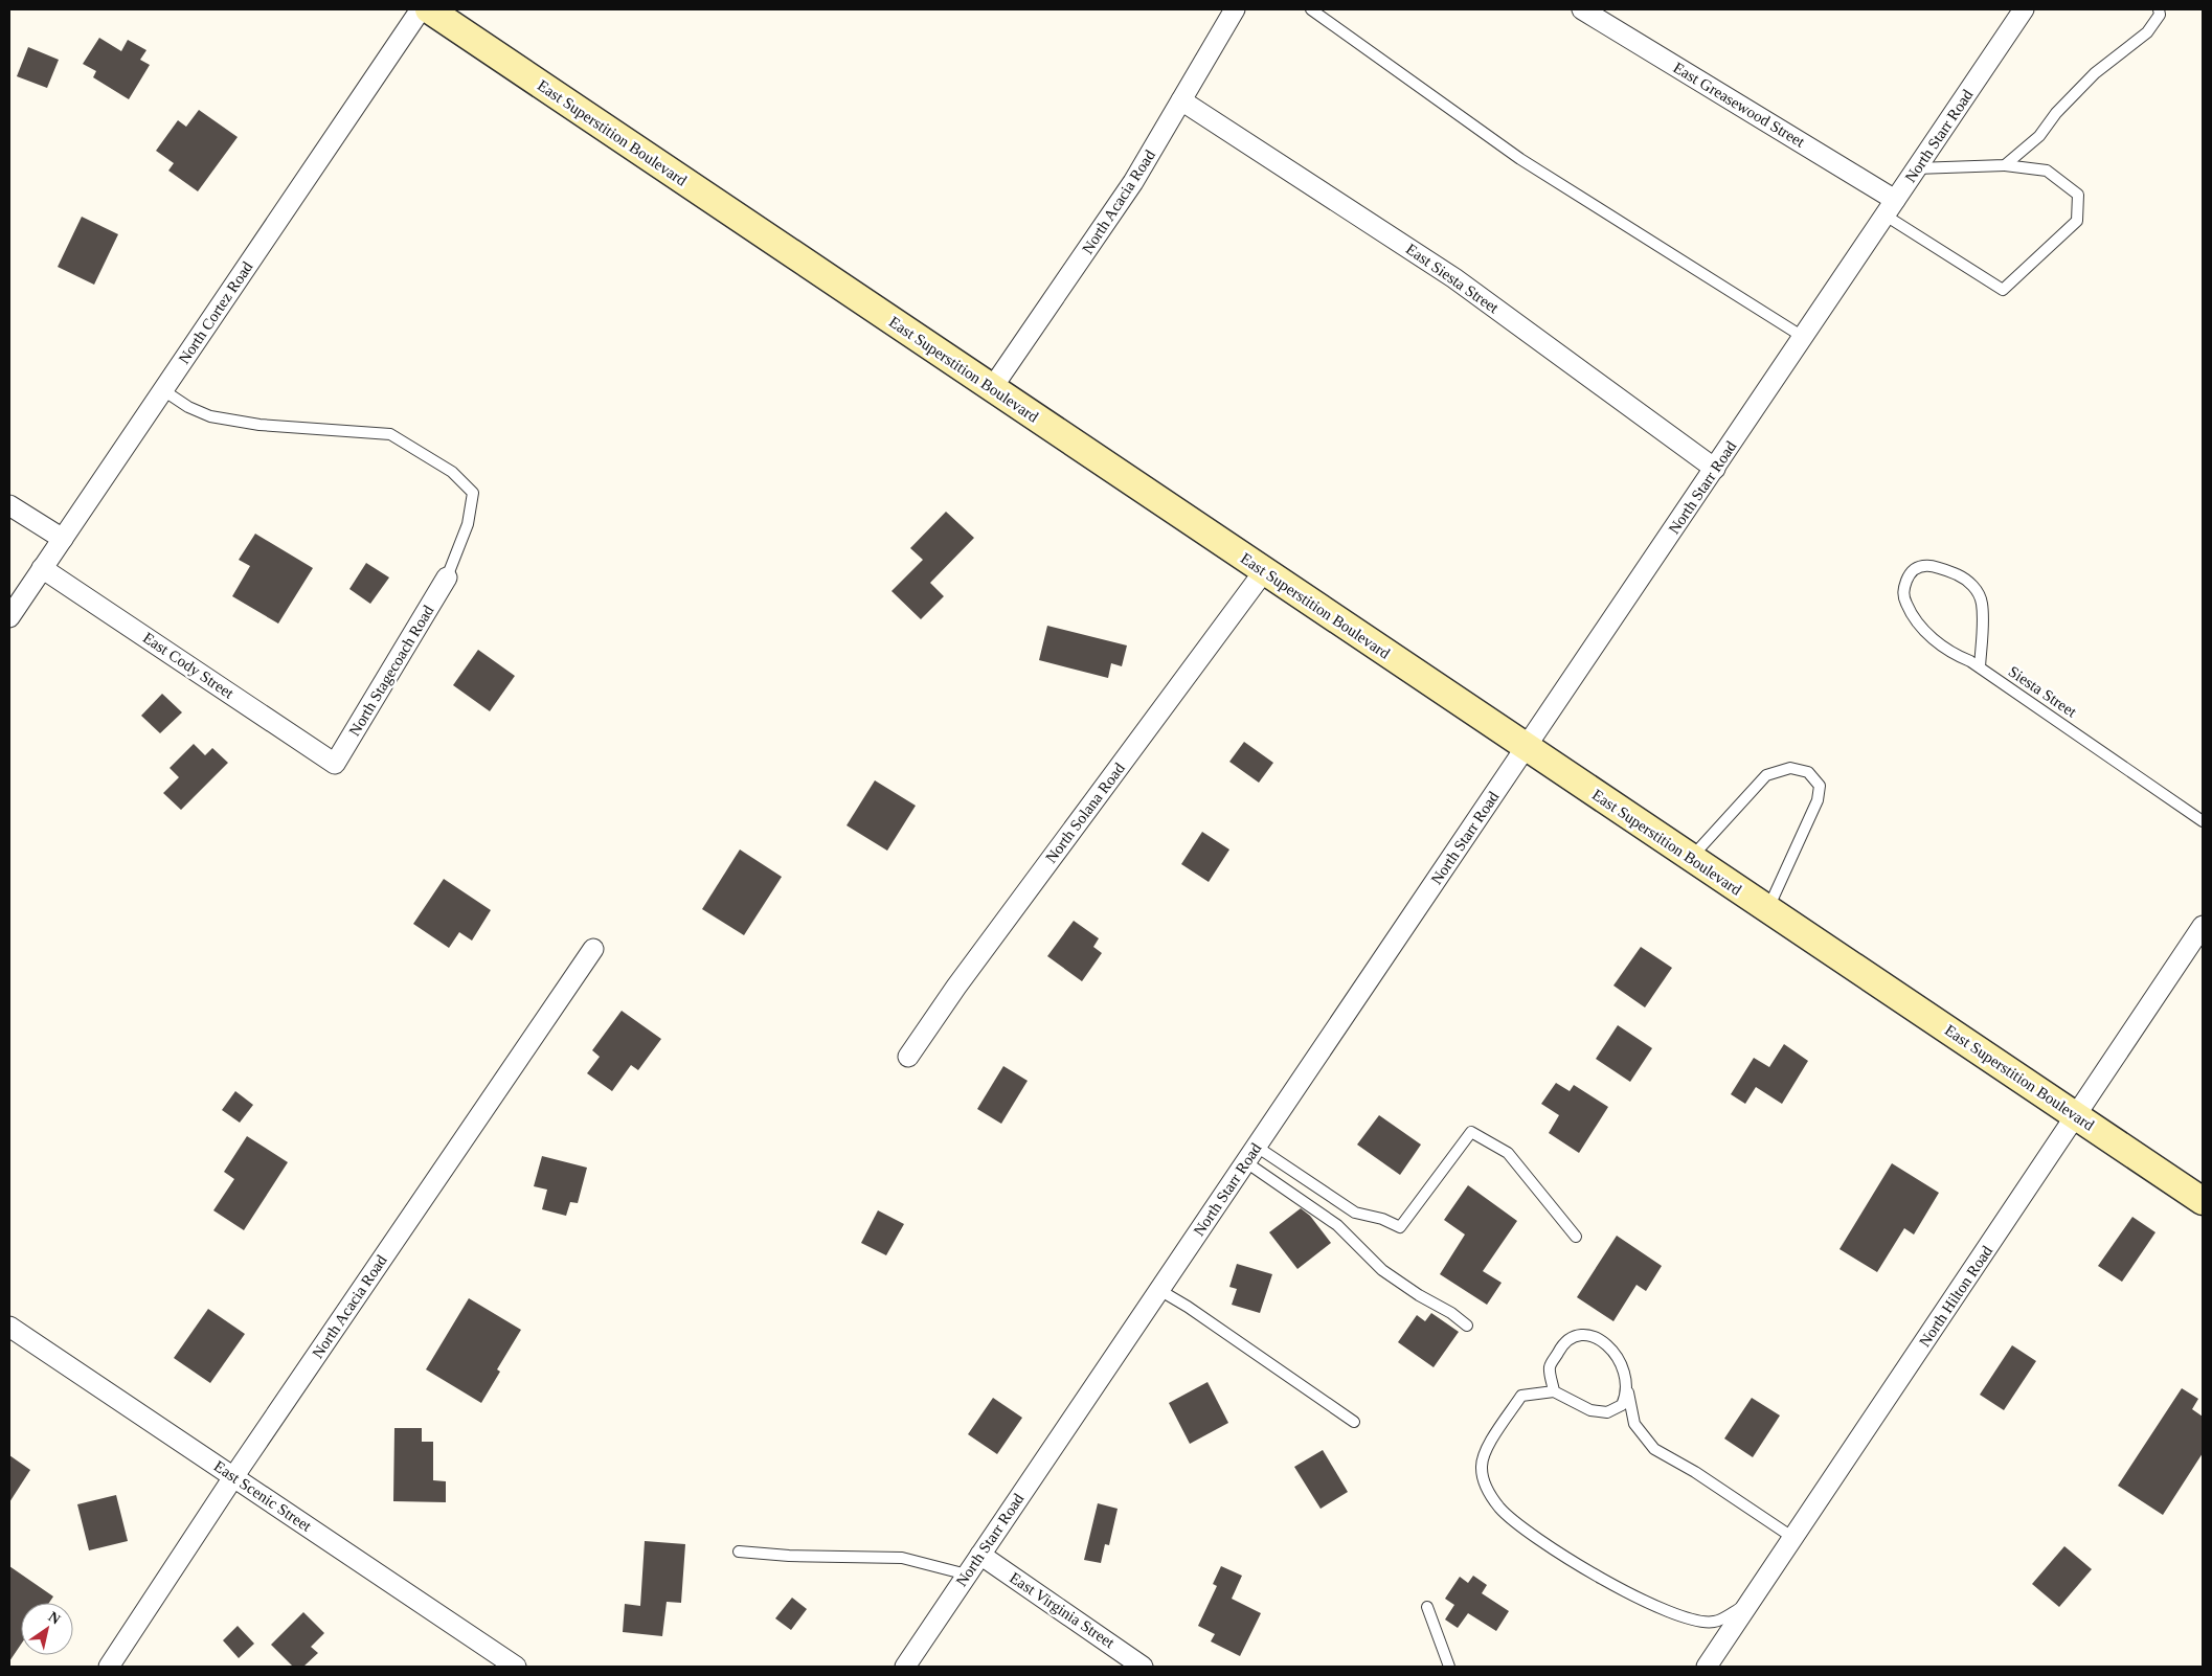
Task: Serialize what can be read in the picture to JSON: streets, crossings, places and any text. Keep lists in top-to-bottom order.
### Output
{
  "streets": {
    "main road": ["East Superstition Boulevard"],
    "street": [
      "East Greasewood Street",
      "North Starr Road",
      "North Acacia Road",
      "East Siesta Street",
      "North Cortez Road",
      "East Cody Street",
      "North Stagecoach Road",
      "North Solana Road",
      "North Hilton Road",
      "East Scenic Street",
      "East Virginia Street"
    ],
    "lane": ["Siesta Street"]
  },
  "crossings": [
    ["East Greasewood Street", "North Starr Road"],
    ["East Superstition Boulevard", "North Starr Road"],
    ["East Superstition Boulevard", "North Acacia Road"],
    ["East Superstition Boulevard", "North Solana Road"],
    ["East Superstition Boulevard", "North Hilton Road"],
    ["North Starr Road", "East Siesta Street"],
    ["North Starr Road", "East Virginia Street"],
    ["North Acacia Road", "East Siesta Street"],
    ["North Acacia Road", "East Scenic Street"],
    ["North Cortez Road", "East Cody Street"],
    ["East Cody Street", "North Stagecoach Road"]
  ],
  "north": "top right"
}
